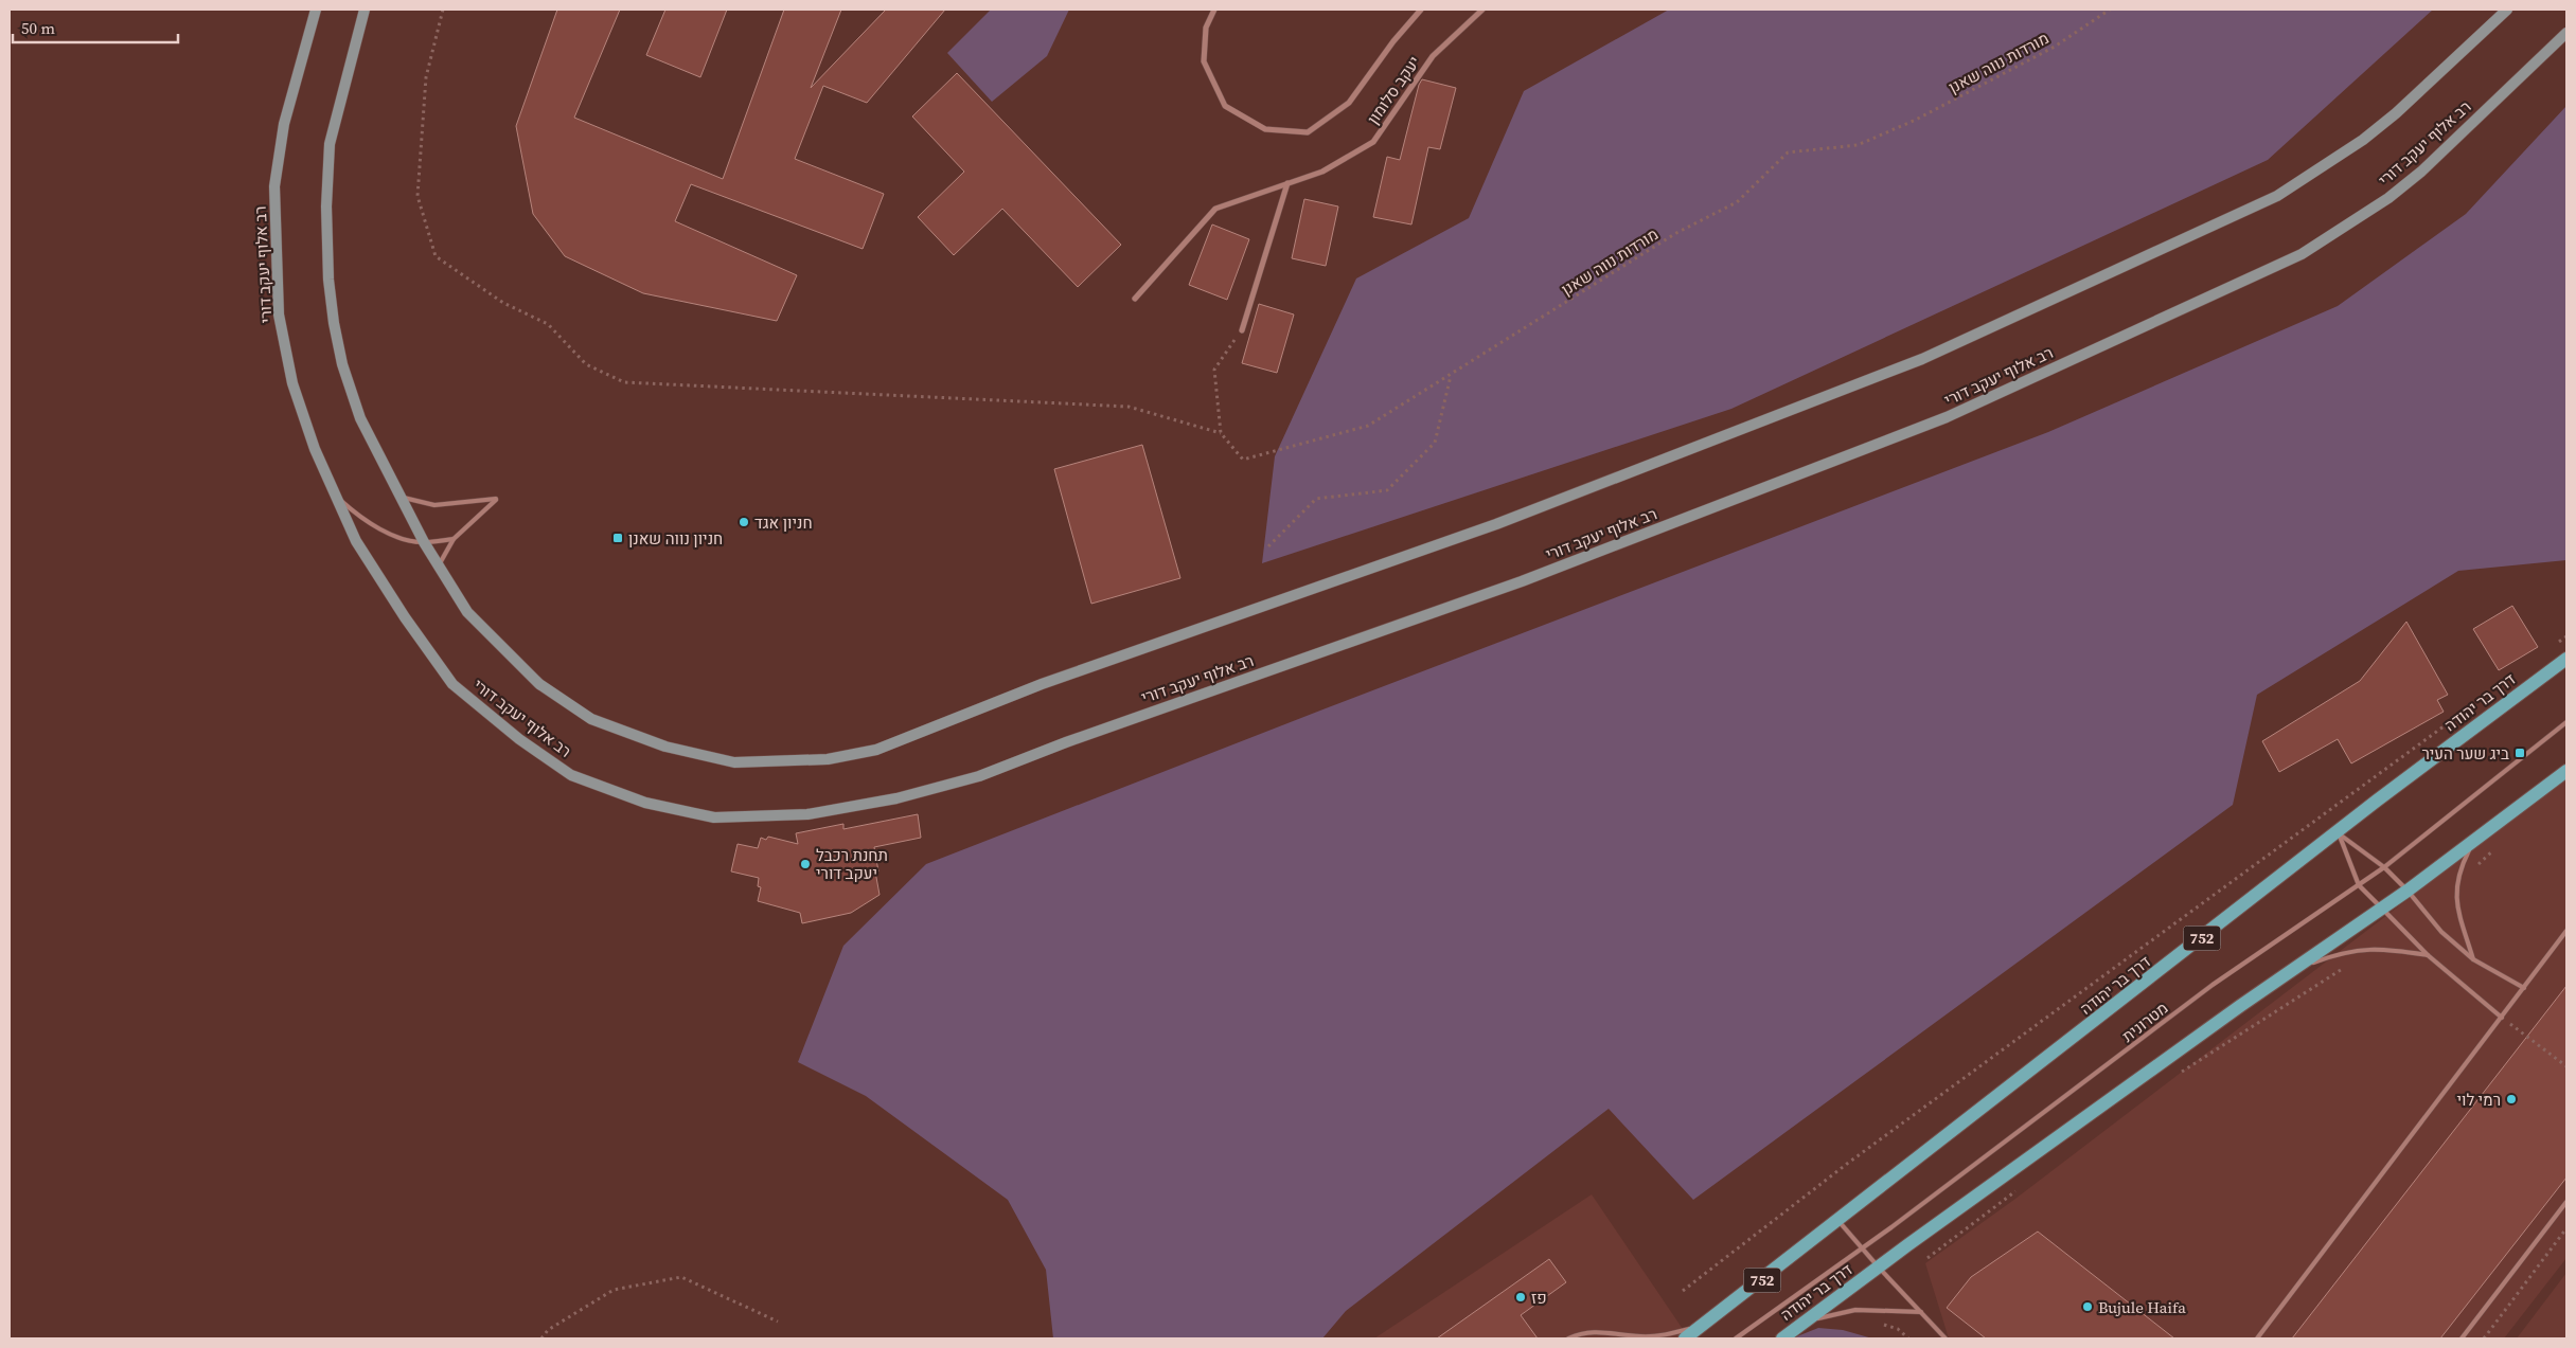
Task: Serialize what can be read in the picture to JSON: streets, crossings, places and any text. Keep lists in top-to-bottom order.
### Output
{
  "streets": {
    "main road": ["רב אלוף יעקב דורי", "דרך בר יהודה", "752"],
    "street": ["יעקב סלומון"],
    "lane": ["מטרונית"],
    "path": ["מורדות נווה שאנן"]
  },
  "places": {
    "other": [
      "חניון אגד",
      "תחנת רכבל יעקב דורי",
      "רמי לוי",
      "פז",
      "Bujule Haifa"
    ],
    "transit": ["חניון נווה שאנן", "ביג שער העיר"]
  },
  "scale_bar": "50 m"
}
